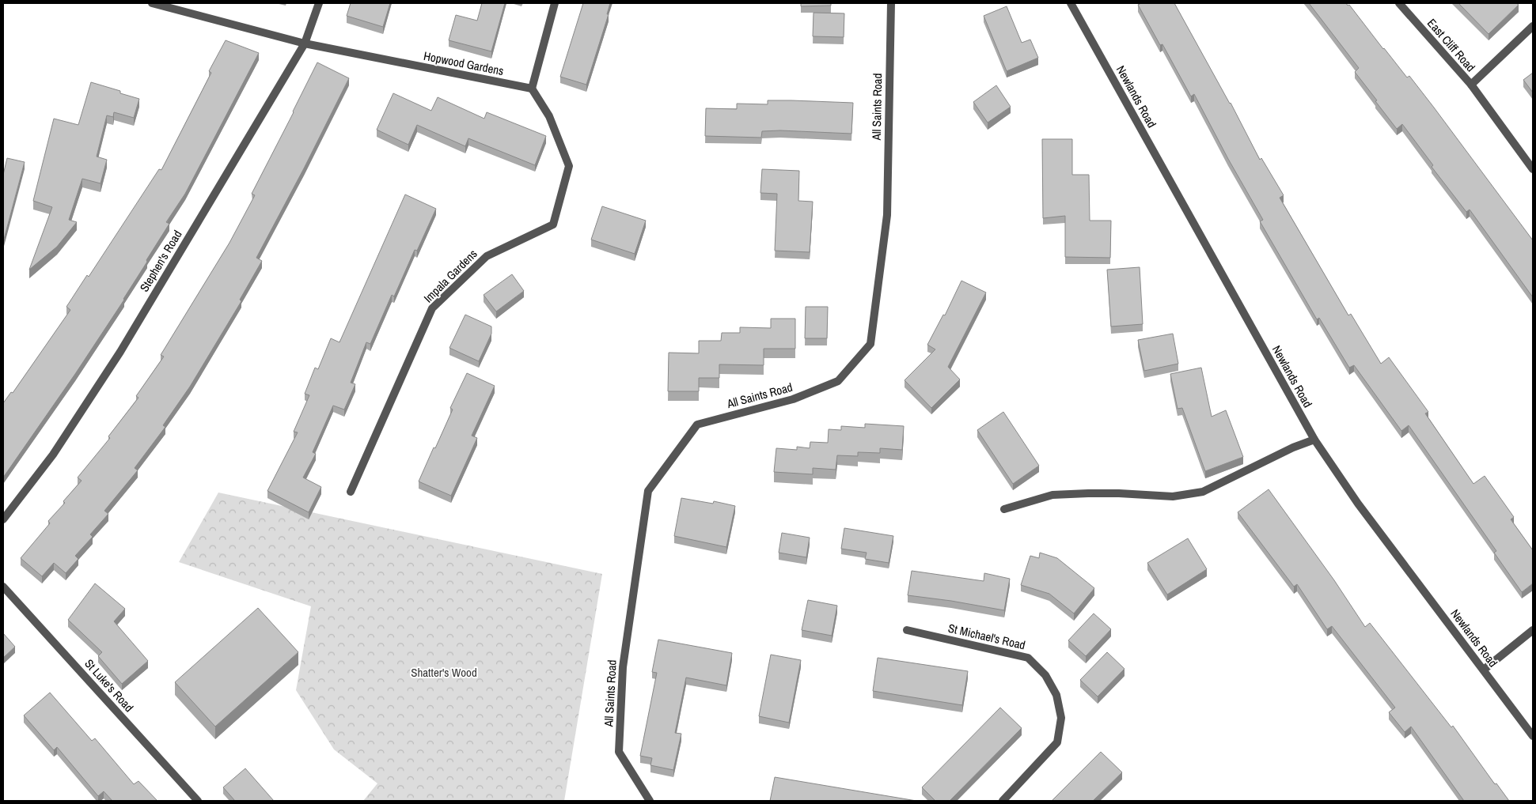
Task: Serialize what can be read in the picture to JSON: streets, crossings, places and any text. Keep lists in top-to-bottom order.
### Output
{
  "streets": {
    "street": [
      "East Cliff Road",
      "Hopwood Gardens",
      "Newlands Road",
      "All Saints Road",
      "Stephen's Road",
      "Impala Gardens",
      "St Michael's Road",
      "St Luke's Road"
    ]
  },
  "crossings": [
    ["Hopwood Gardens", "Stephen's Road"],
    ["Hopwood Gardens", "Impala Gardens"]
  ],
  "parks": ["Shatter's Wood"]
}
